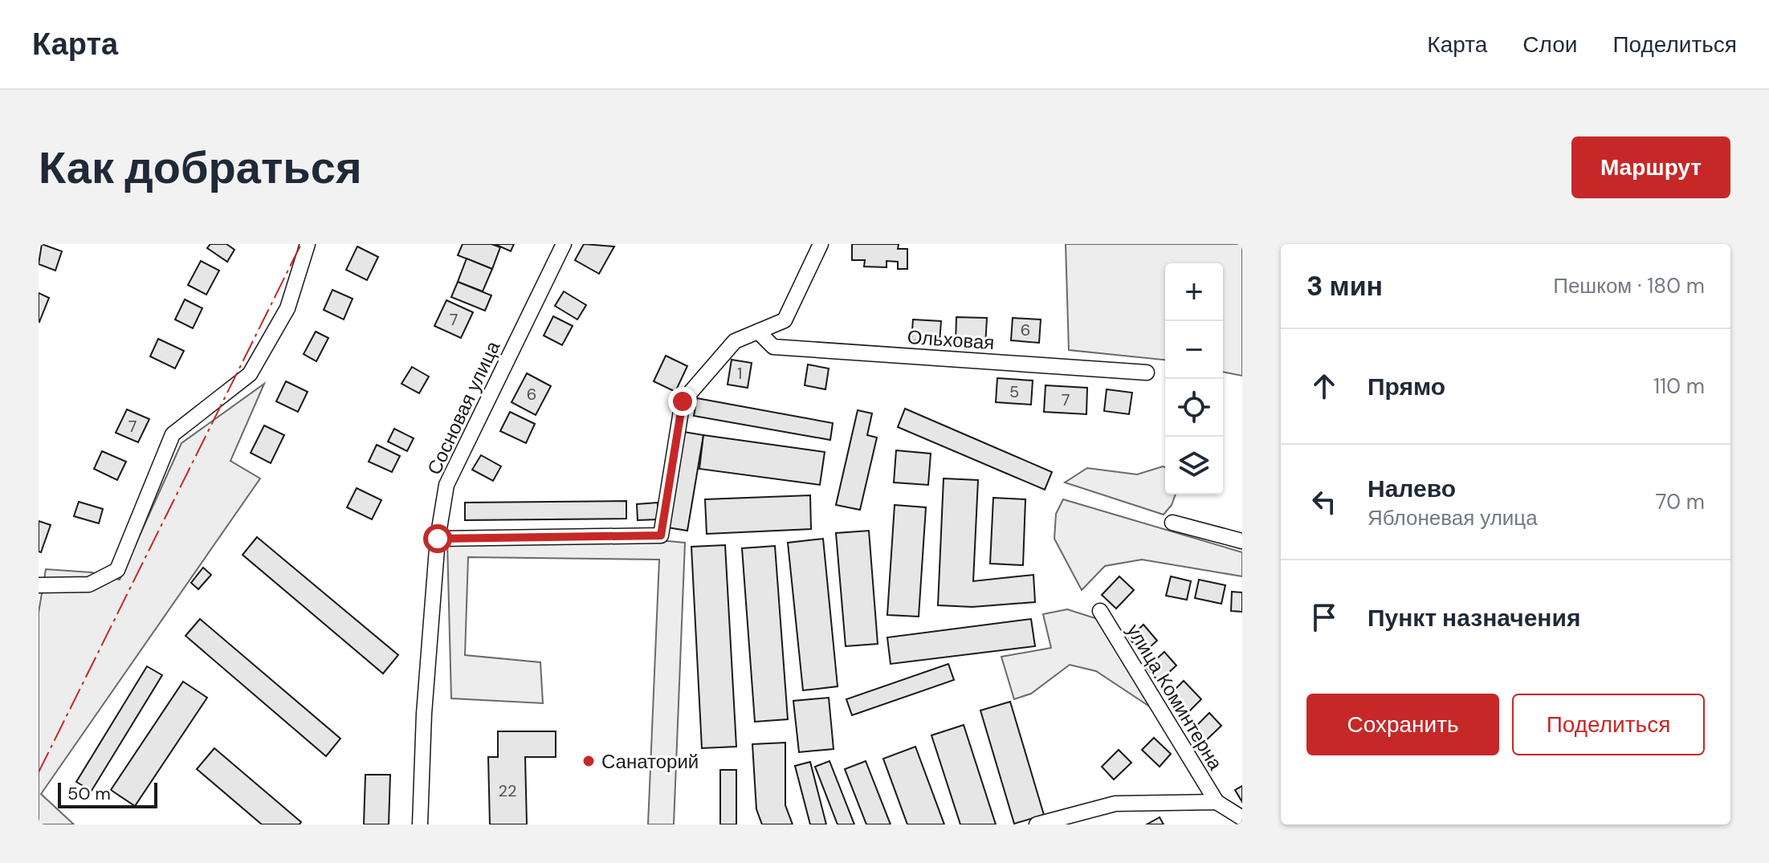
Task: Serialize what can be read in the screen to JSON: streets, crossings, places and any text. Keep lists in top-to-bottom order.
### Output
{
  "streets": {
    "street": ["Ольховая", "Сосновая улица", "улица Коминтерна"]
  },
  "places": ["Санаторий"],
  "house_numbers": [
    "7",
    "6",
    "1",
    "5",
    "6",
    "7",
    "7",
    "22"
  ],
  "scale_bar": "50 m",
  "page": {
    "header": "Карта",
    "nav": ["Карта", "Слои", "Поделиться"],
    "buttons": [
      "Маршрут",
      ["Сохранить", "Поделиться"]
    ],
    "title": "Как добраться",
    "heading": ["3 мин", "Пешком · 180 m"],
    "map_buttons": ["+", "−"],
    "list": [
      ["Прямо", "110 m"],
      ["Налево", "Яблоневая улица", "70 m"],
      "Пункт назначения"
    ],
    "scale": "50 m"
  }
}
